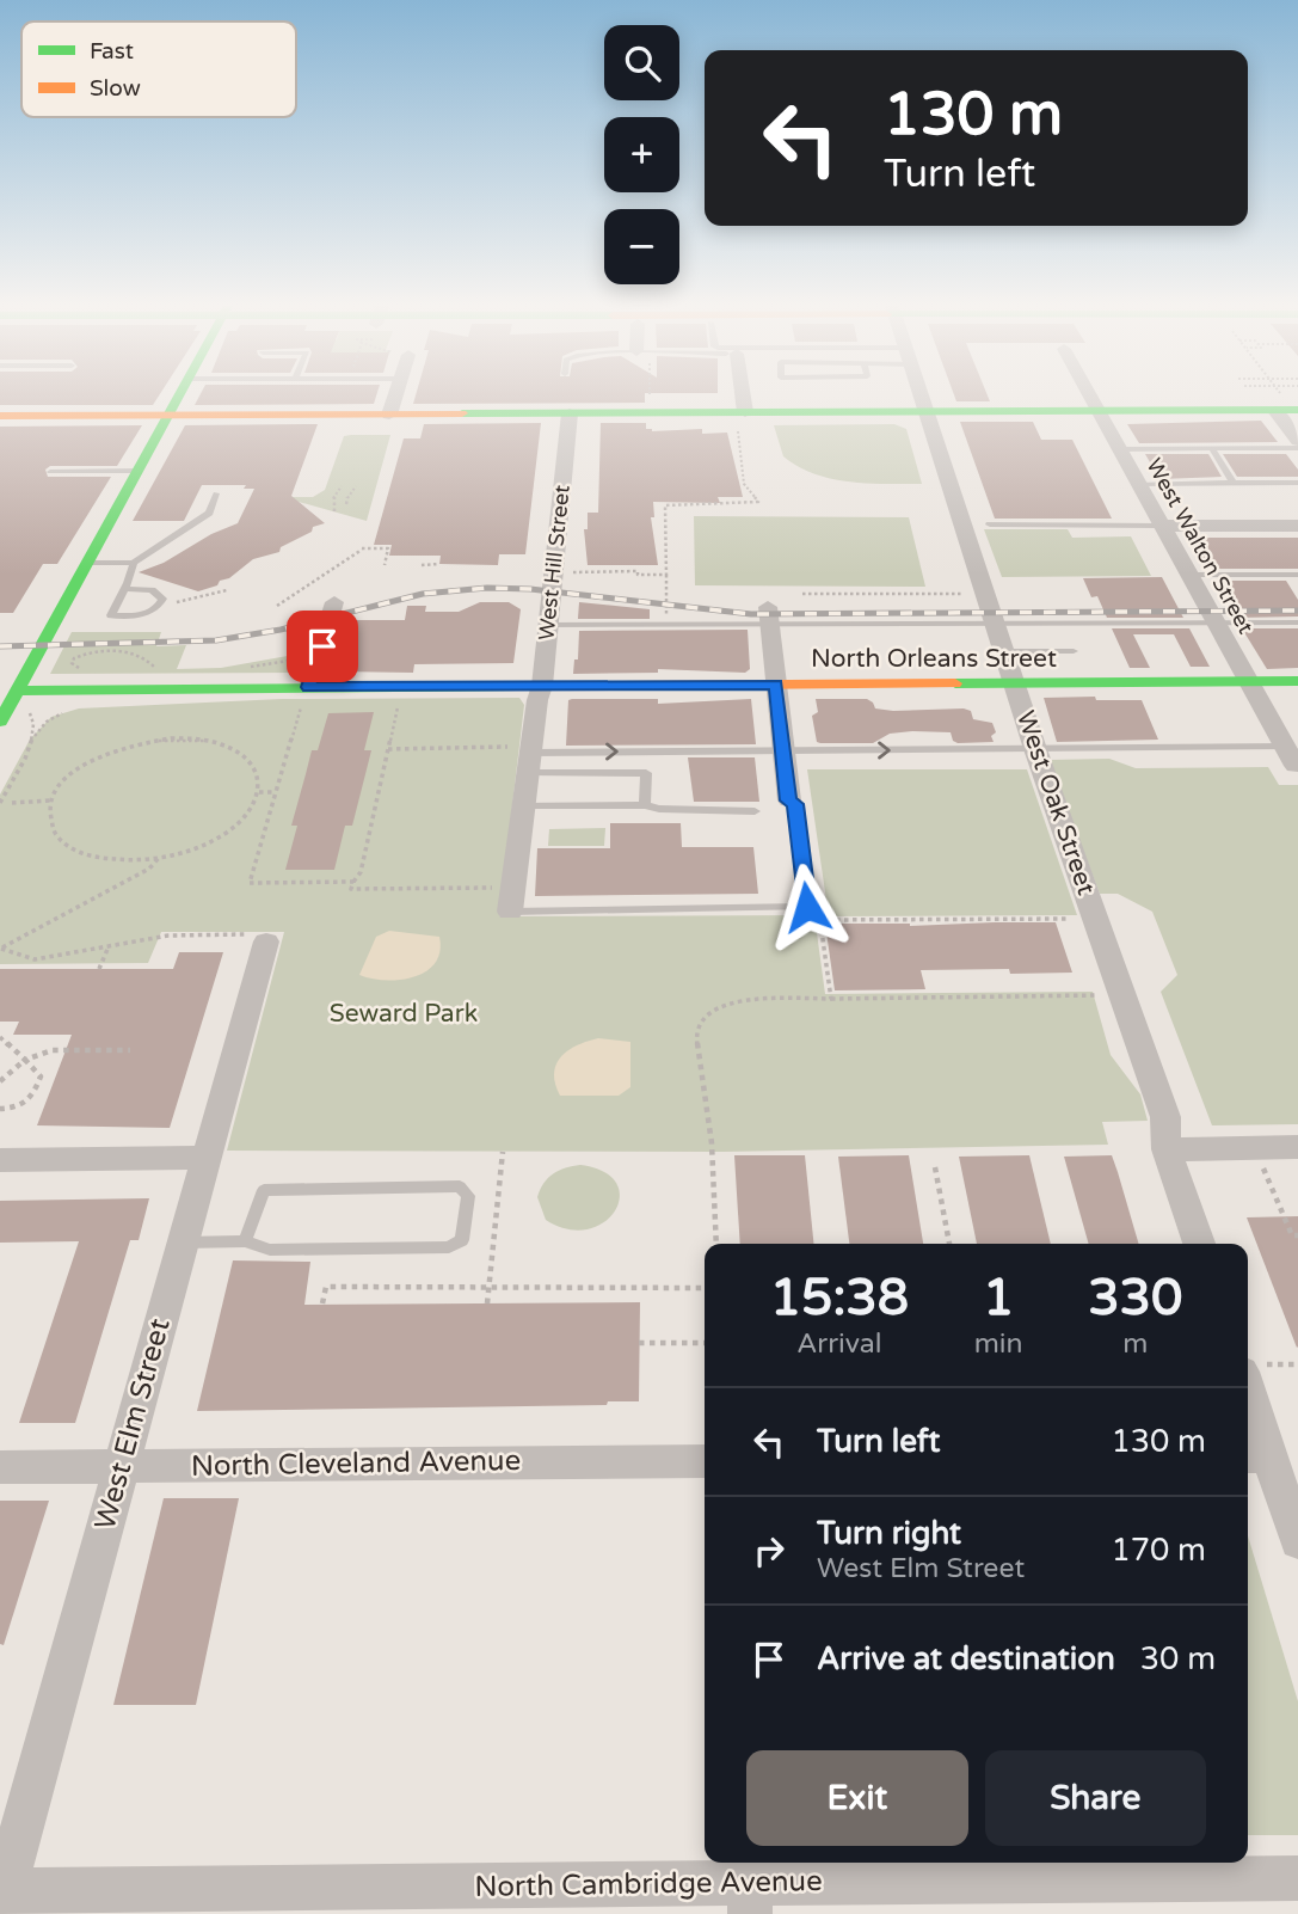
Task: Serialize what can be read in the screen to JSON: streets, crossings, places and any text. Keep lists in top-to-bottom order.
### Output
{
  "streets": {
    "main road": ["North Orleans Street"],
    "street": [
      "West Walton Street",
      "West Hill Street",
      "West Oak Street",
      "West Elm Street",
      "North Cleveland Avenue",
      "North Cambridge Avenue"
    ]
  },
  "crossings": [
    ["West Walton Street", "North Orleans Street"],
    ["West Hill Street", "North Orleans Street"],
    ["North Orleans Street", "West Oak Street"],
    ["West Elm Street", "North Cleveland Avenue"],
    ["West Elm Street", "North Cambridge Avenue"]
  ],
  "parks": ["Seward Park"],
  "legend": ["Fast", "Slow"],
  "page": {
    "map_buttons": ["+", "−"],
    "turn": ["130 m", "Turn left"],
    "eta": [
      "15:38",
      "Arrival",
      "1",
      "min",
      "330",
      "m"
    ],
    "list": [
      {
        "name": "Turn left",
        "value": "130 m"
      },
      {
        "name": "Turn right",
        "note": "West Elm Street",
        "value": "170 m"
      },
      {
        "name": "Arrive at destination",
        "value": "30 m"
      }
    ],
    "buttons": ["Exit", "Share"]
  }
}
